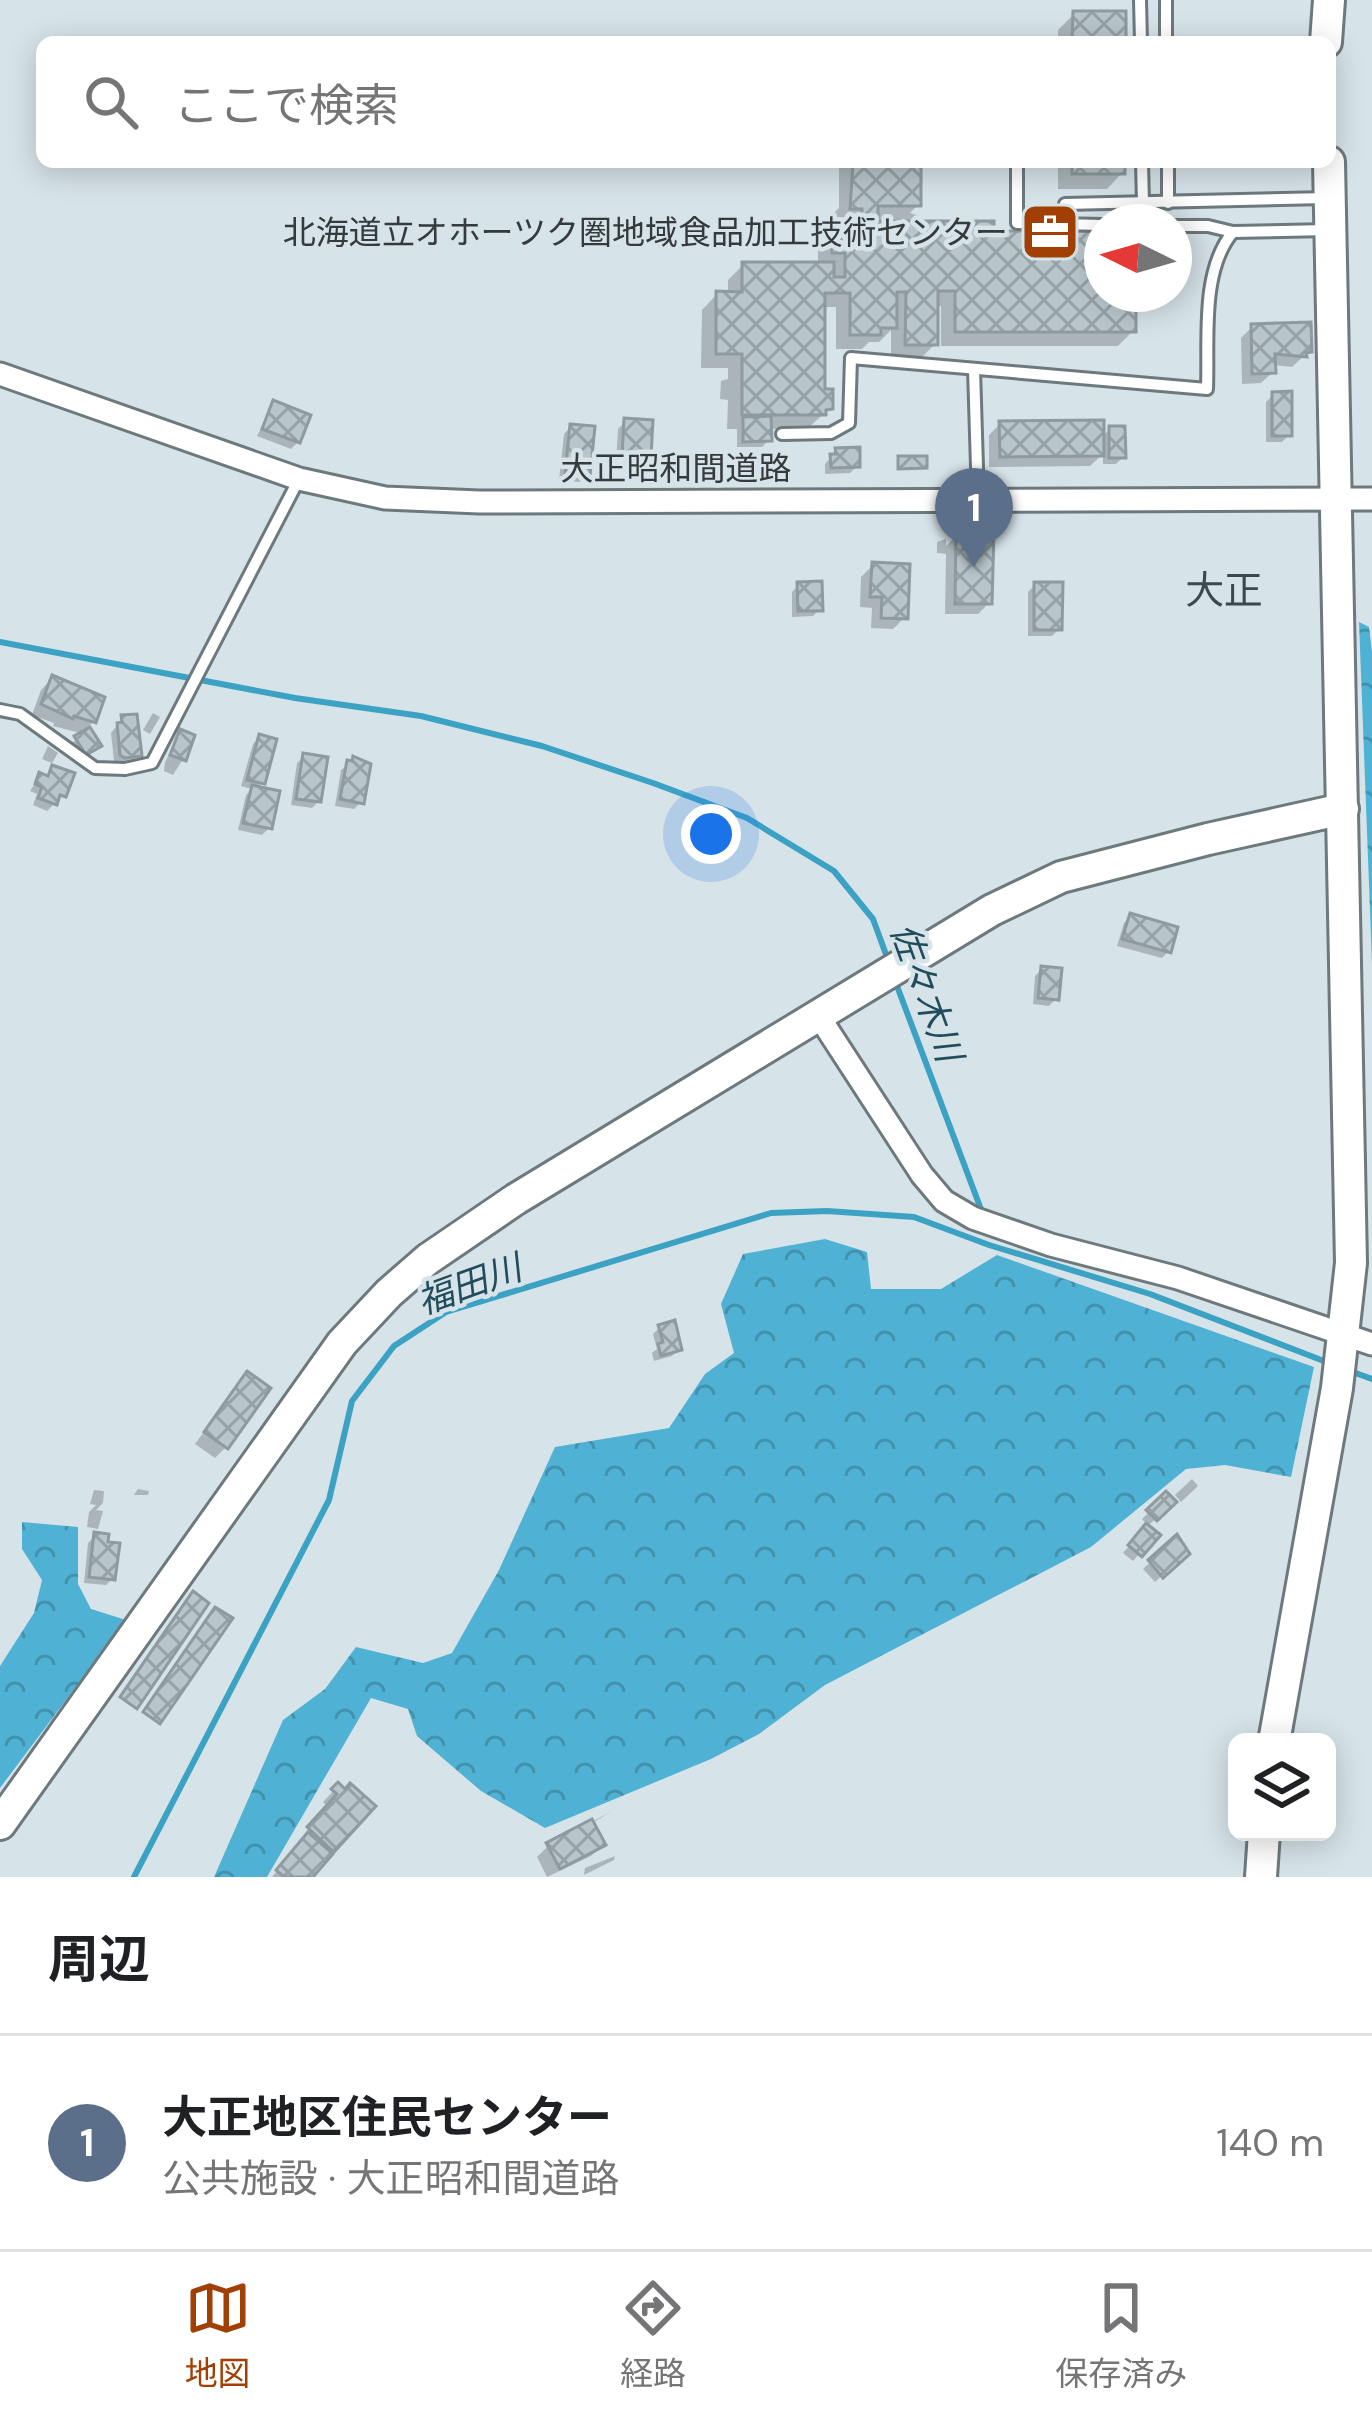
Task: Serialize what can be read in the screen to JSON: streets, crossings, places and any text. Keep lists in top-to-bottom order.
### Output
{
  "streets": {
    "street": ["大正昭和間道路"]
  },
  "districts": ["大正"],
  "water": ["佐々木川", "福田川"],
  "places": {
    "office": ["北海道立オホーツク圏地域食品加工技術センター"]
  },
  "north": "left",
  "page": {
    "search": "ここで検索",
    "pins": "1",
    "heading": "周辺",
    "list": [
      {
        "mark": "1",
        "name": "大正地区住民センター",
        "note": "公共施設 · 大正昭和間道路",
        "value": "140 m"
      }
    ],
    "nav": ["地図", "経路", "保存済み"]
  }
}
